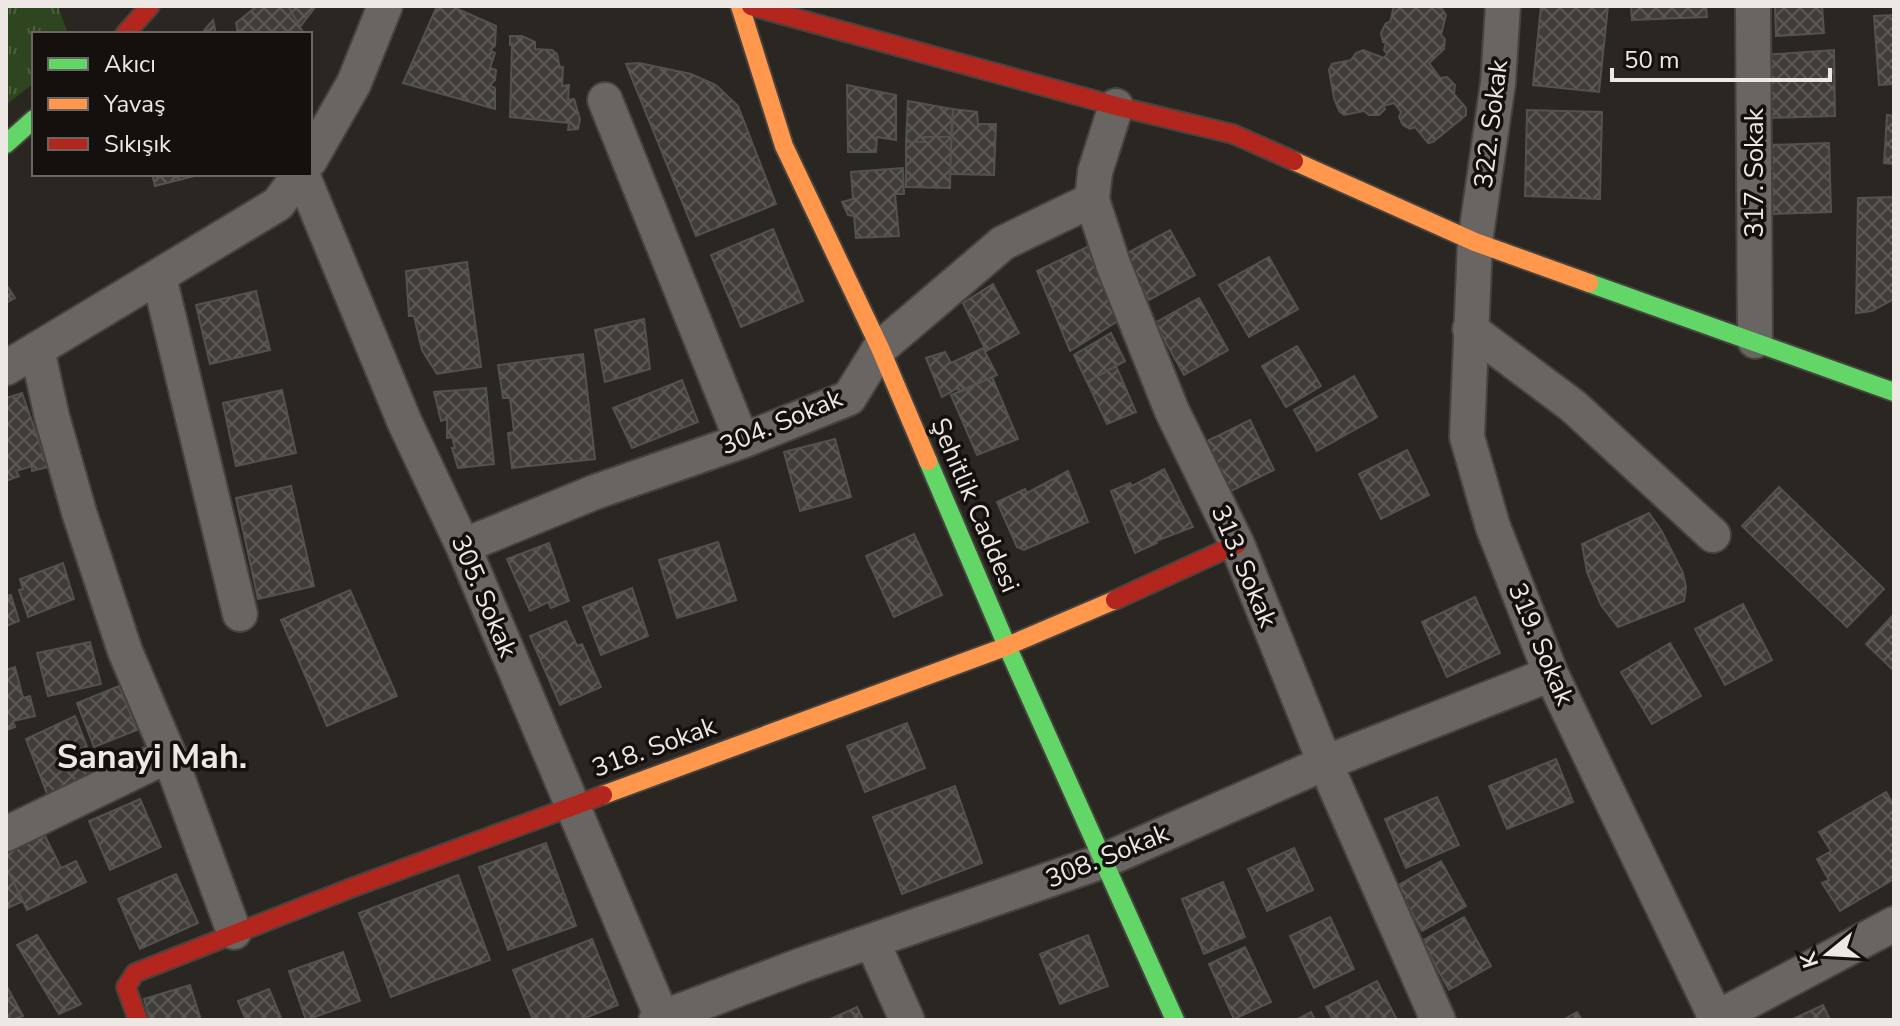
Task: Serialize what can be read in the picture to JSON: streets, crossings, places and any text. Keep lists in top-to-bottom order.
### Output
{
  "streets": {
    "street": [
      "322. Sokak",
      "317. Sokak",
      "304. Sokak",
      "Şehitlik Caddesi",
      "313. Sokak",
      "305. Sokak",
      "319. Sokak",
      "318. Sokak",
      "308. Sokak"
    ]
  },
  "crossings": [
    ["322. Sokak", "319. Sokak"],
    ["304. Sokak", "Şehitlik Caddesi"],
    ["304. Sokak", "313. Sokak"],
    ["304. Sokak", "305. Sokak"],
    ["Şehitlik Caddesi", "318. Sokak"],
    ["Şehitlik Caddesi", "308. Sokak"],
    ["313. Sokak", "318. Sokak"],
    ["313. Sokak", "308. Sokak"],
    ["305. Sokak", "318. Sokak"],
    ["305. Sokak", "308. Sokak"],
    ["319. Sokak", "308. Sokak"]
  ],
  "districts": ["Sanayi Mah."],
  "legend": ["Akıcı", "Yavaş", "Sıkışık"],
  "scale_bar": "50 m",
  "north": "left"
}
